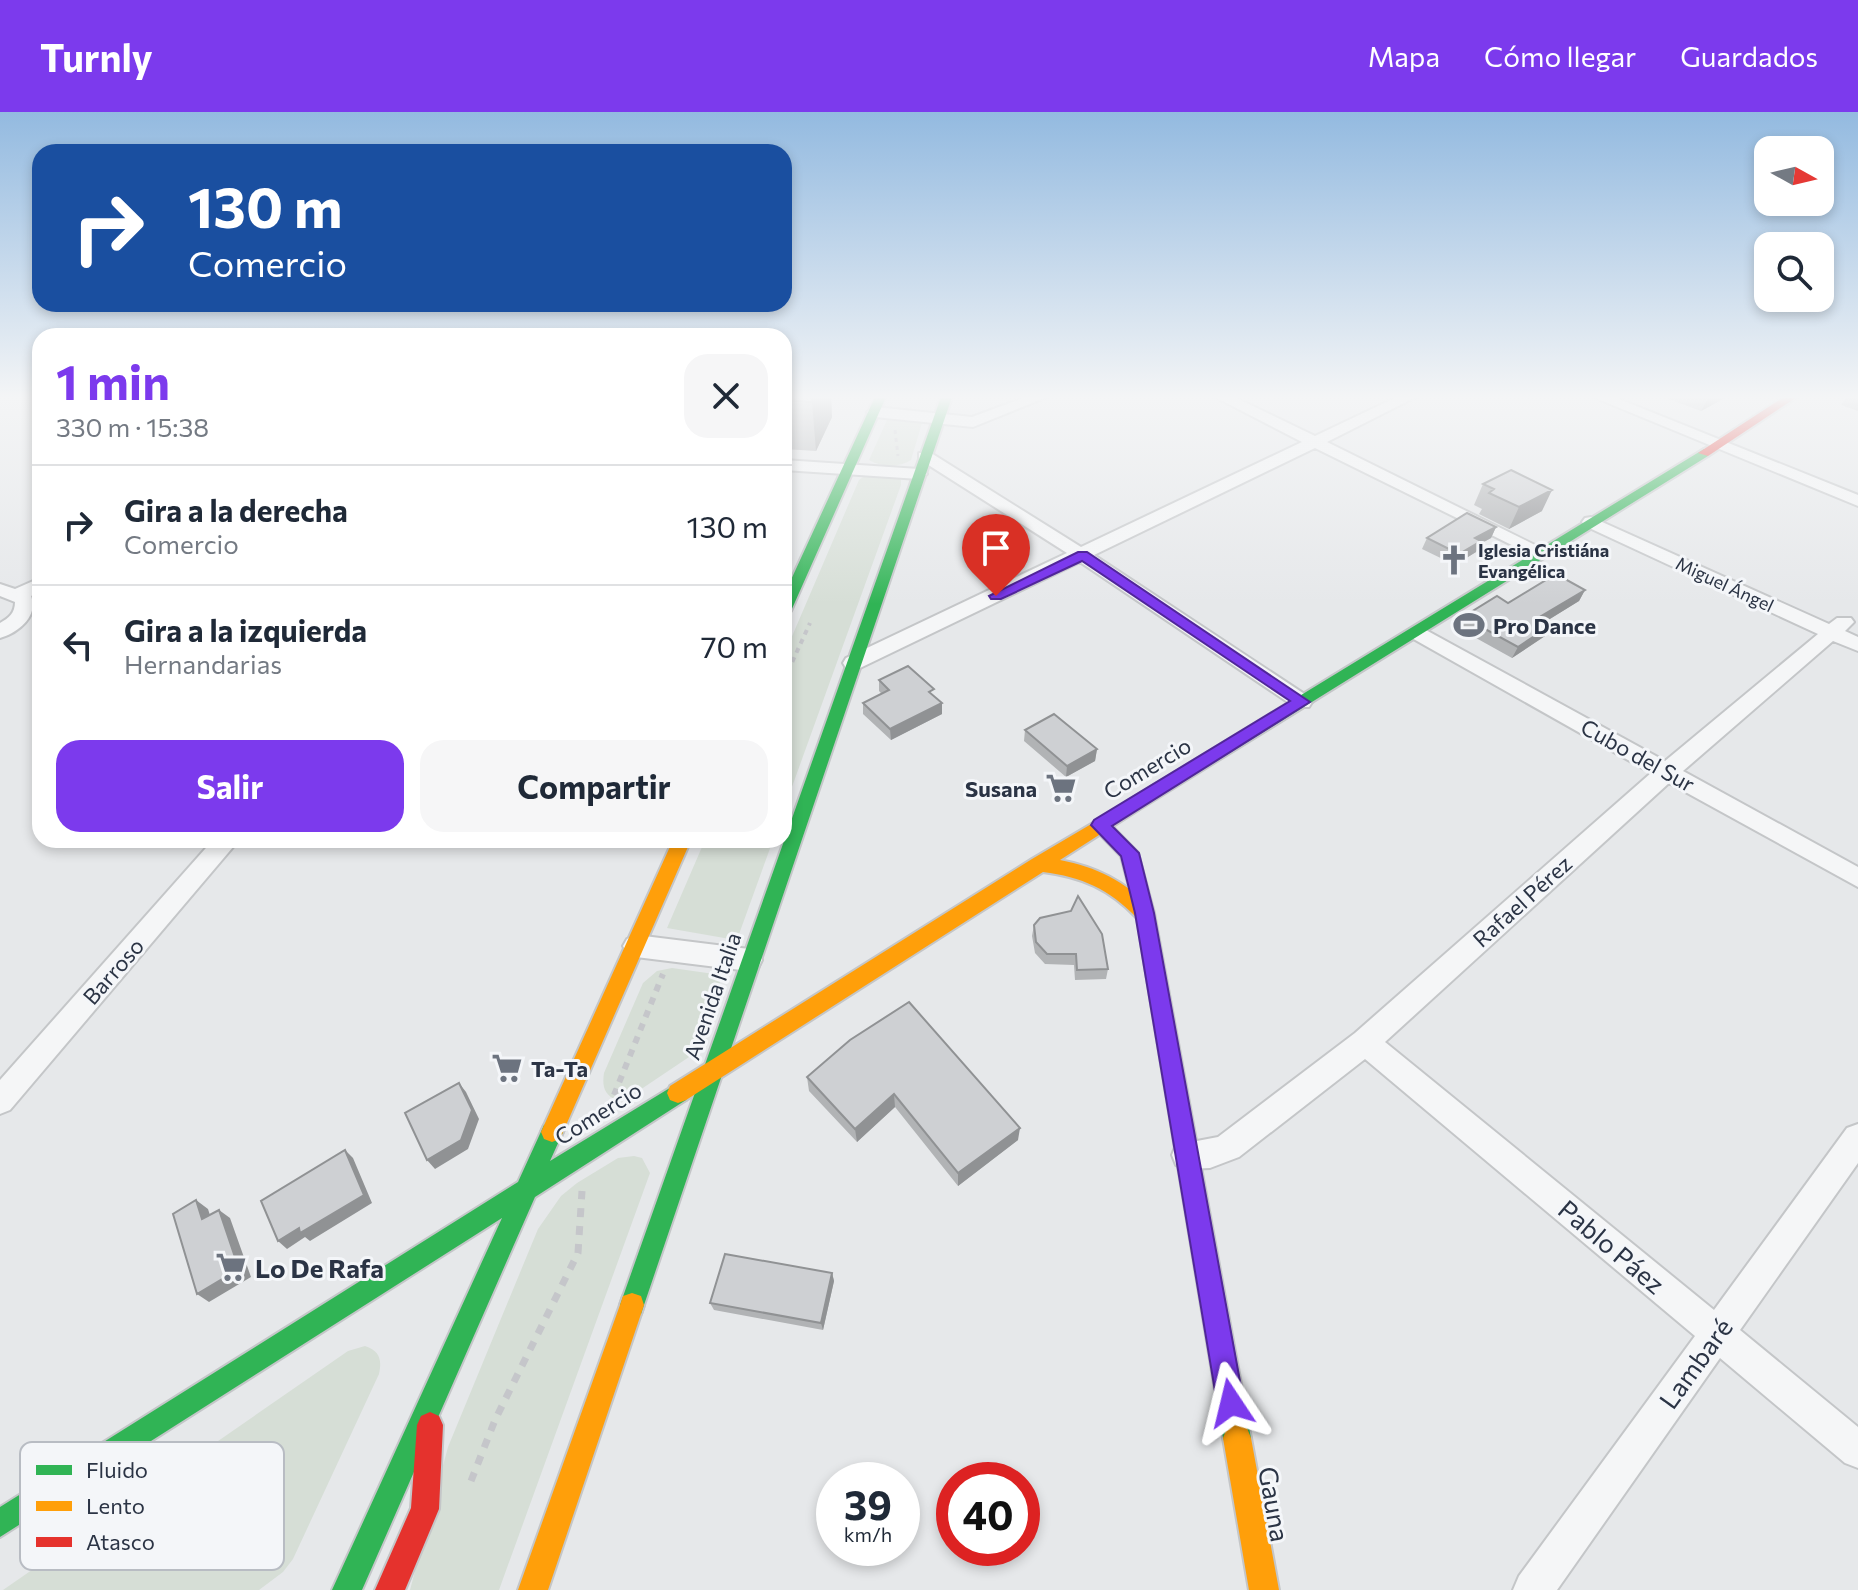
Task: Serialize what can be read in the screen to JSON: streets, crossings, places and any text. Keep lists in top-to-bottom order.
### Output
{
  "streets": {
    "street": [
      "Miguel Ángel",
      "Cubo del Sur",
      "Comercio",
      "Rafael Pérez",
      "Barroso",
      "Avenida Italia",
      "Pablo Páez",
      "Lambaré",
      "Gauna"
    ]
  },
  "crossings": [
    ["Miguel Ángel", "Comercio"],
    ["Miguel Ángel", "Rafael Pérez"],
    ["Cubo del Sur", "Comercio"],
    ["Cubo del Sur", "Rafael Pérez"],
    ["Comercio", "Avenida Italia"],
    ["Comercio", "Gauna"],
    ["Rafael Pérez", "Pablo Páez"],
    ["Rafael Pérez", "Gauna"],
    ["Pablo Páez", "Lambaré"]
  ],
  "places": {
    "church": ["Iglesia Cristiána Evangélica"],
    "sports": ["Pro Dance"],
    "supermarket": ["Susana", "Ta-Ta", "Lo De Rafa"]
  },
  "legend": ["Fluido", "Lento", "Atasco"],
  "north": "right",
  "page": {
    "header": "Turnly",
    "nav": ["Mapa", "Cómo llegar", "Guardados"],
    "turn": ["130 m", "Comercio"],
    "heading": ["1 min", "330 m · 15:38"],
    "list": [
      {
        "name": "Gira a la derecha",
        "note": "Comercio",
        "value": "130 m"
      },
      {
        "name": "Gira a la izquierda",
        "note": "Hernandarias",
        "value": "70 m"
      }
    ],
    "buttons": ["Salir", "Compartir"],
    "speed": "39 km/h",
    "limit": "40"
  }
}
